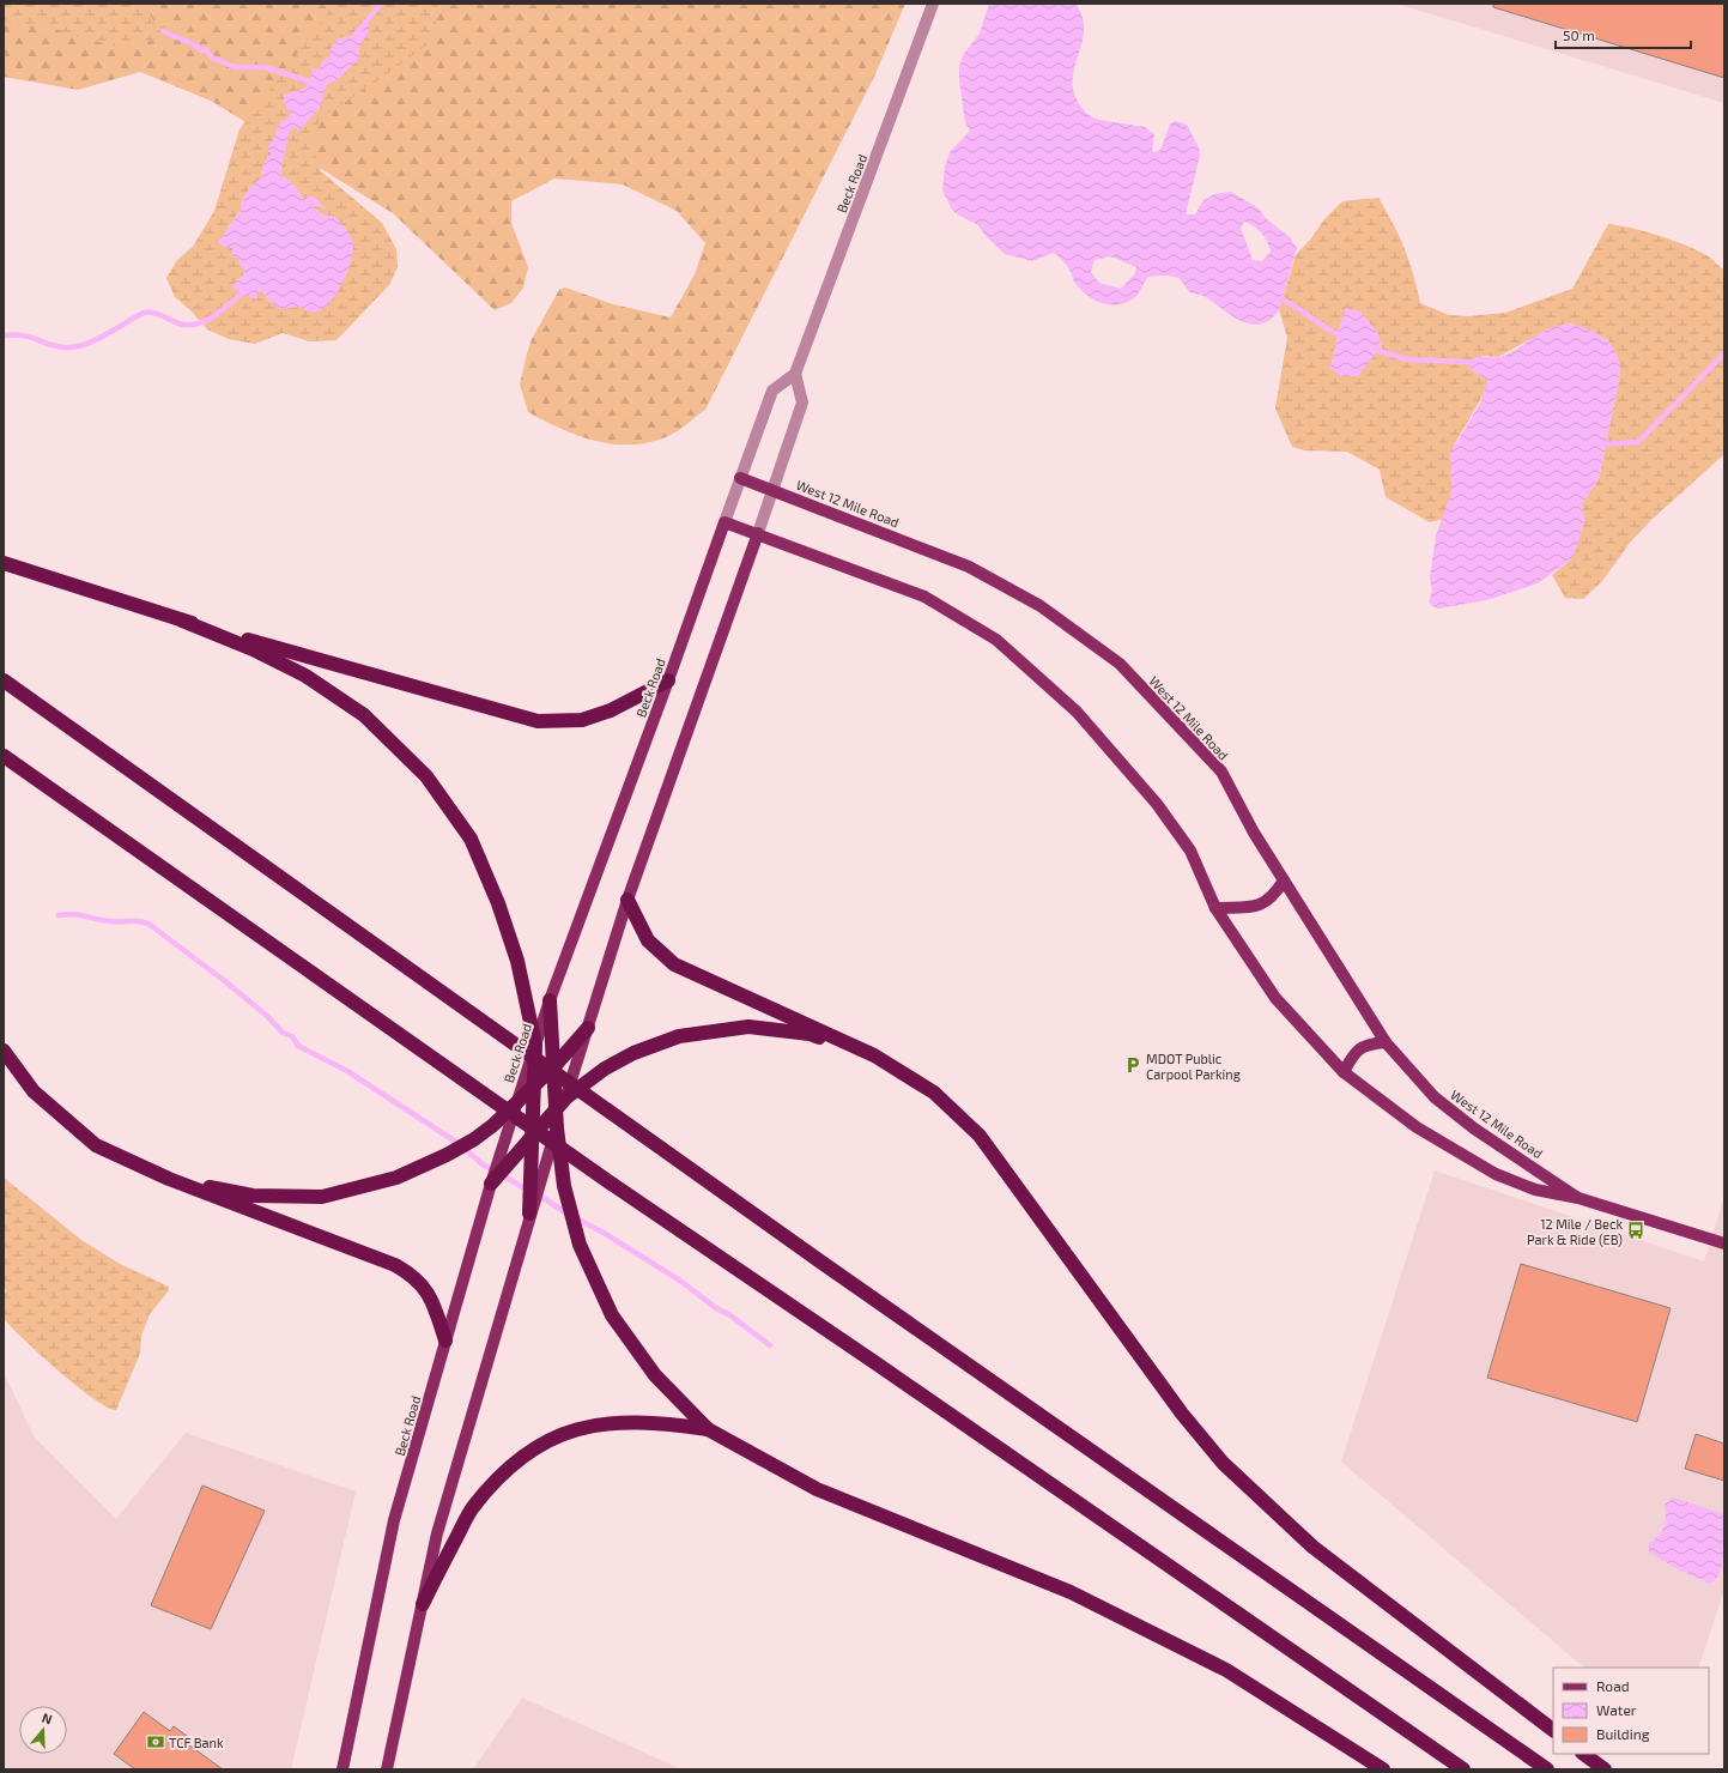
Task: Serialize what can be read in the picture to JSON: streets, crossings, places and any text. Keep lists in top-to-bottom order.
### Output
{
  "streets": {
    "main road": ["Beck Road", "West 12 Mile Road"]
  },
  "crossings": [
    ["Beck Road", "West 12 Mile Road"]
  ],
  "places": {
    "parking": ["MDOT Public Carpool Parking"],
    "bus stop": ["12 Mile / Beck Park & Ride (EB)"],
    "bank": ["TCF Bank"]
  },
  "legend": ["Road", "Water", "Building"],
  "scale_bar": "50 m",
  "north": "top"
}
